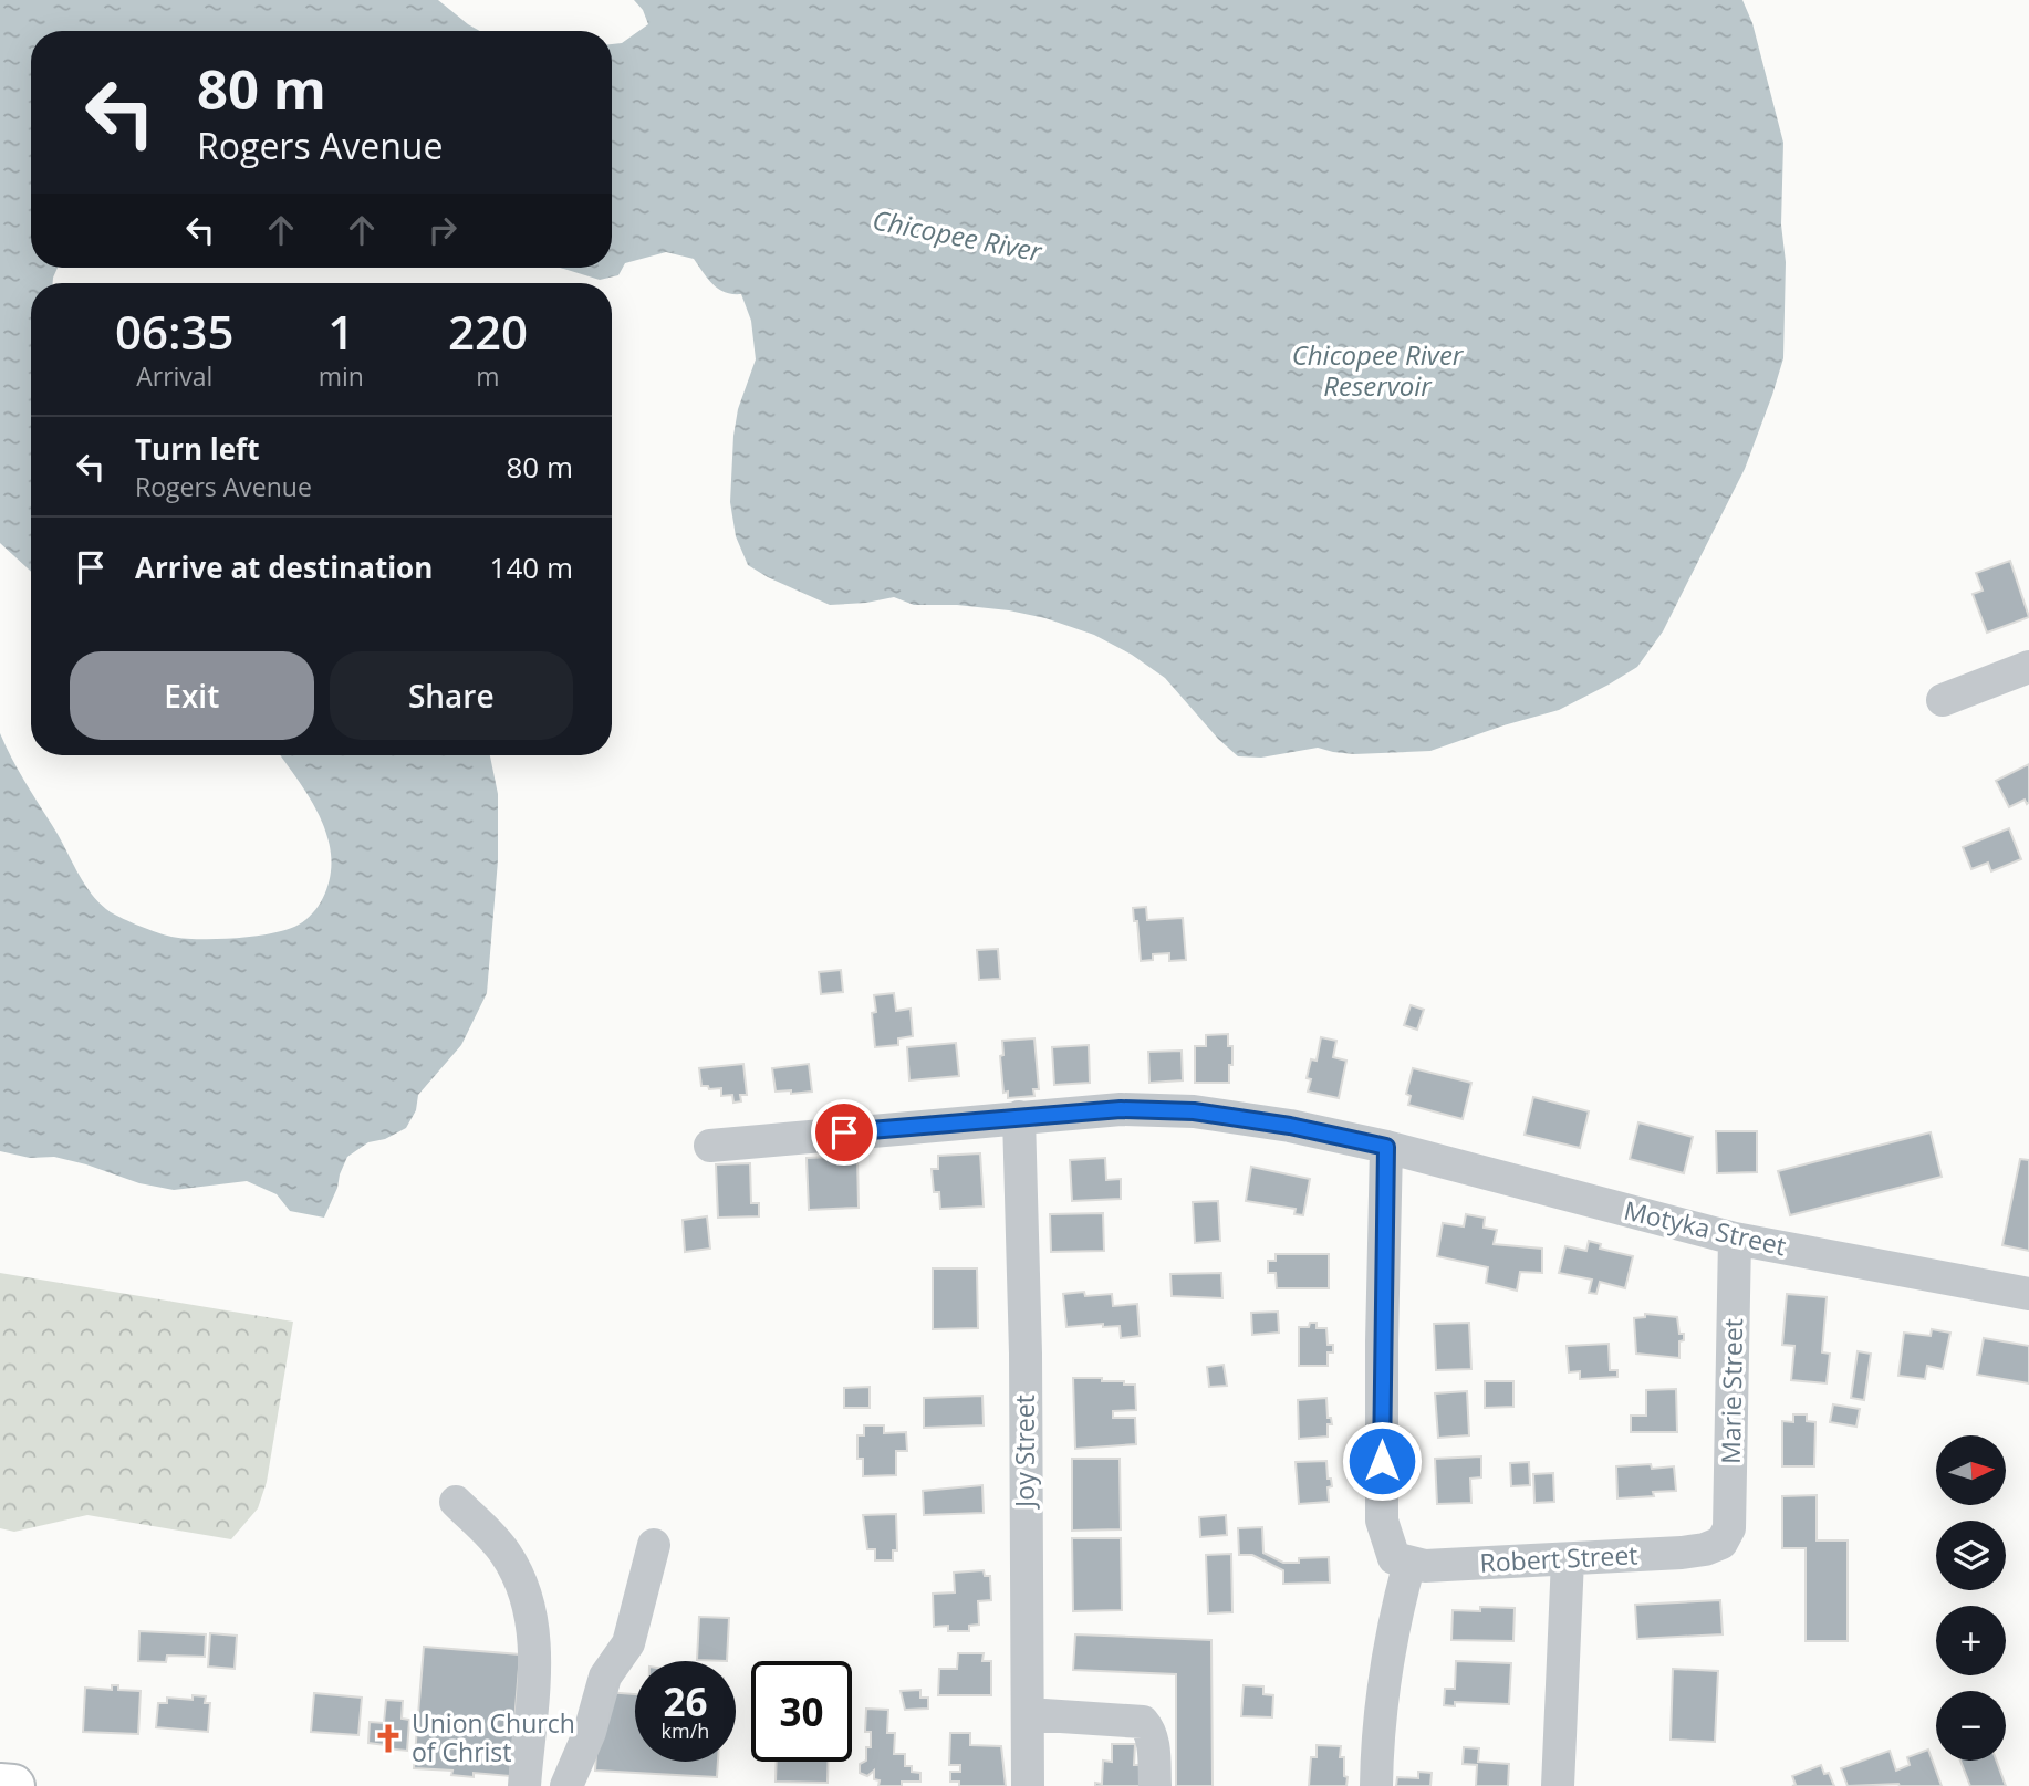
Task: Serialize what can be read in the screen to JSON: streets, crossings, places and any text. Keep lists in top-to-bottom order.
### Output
{
  "streets": {
    "street": [
      "Motyka Street",
      "Marie Street",
      "Joy Street",
      "Robert Street"
    ]
  },
  "crossings": [
    ["Motyka Street", "Marie Street"],
    ["Motyka Street", "Joy Street"],
    ["Marie Street", "Robert Street"]
  ],
  "water": ["Chicopee River", "Chicopee River Reservoir"],
  "places": {
    "church": ["Union Church of Christ"]
  },
  "north": "right",
  "page": {
    "turn": ["80 m", "Rogers Avenue"],
    "eta": [
      "06:35",
      "Arrival",
      "1",
      "min",
      "220",
      "m"
    ],
    "list": [
      {
        "name": "Turn left",
        "note": "Rogers Avenue",
        "value": "80 m"
      },
      {
        "name": "Arrive at destination",
        "value": "140 m"
      }
    ],
    "buttons": ["Exit", "Share"],
    "map_buttons": ["+", "−"],
    "speed": "26 km/h",
    "limit": "30"
  }
}
